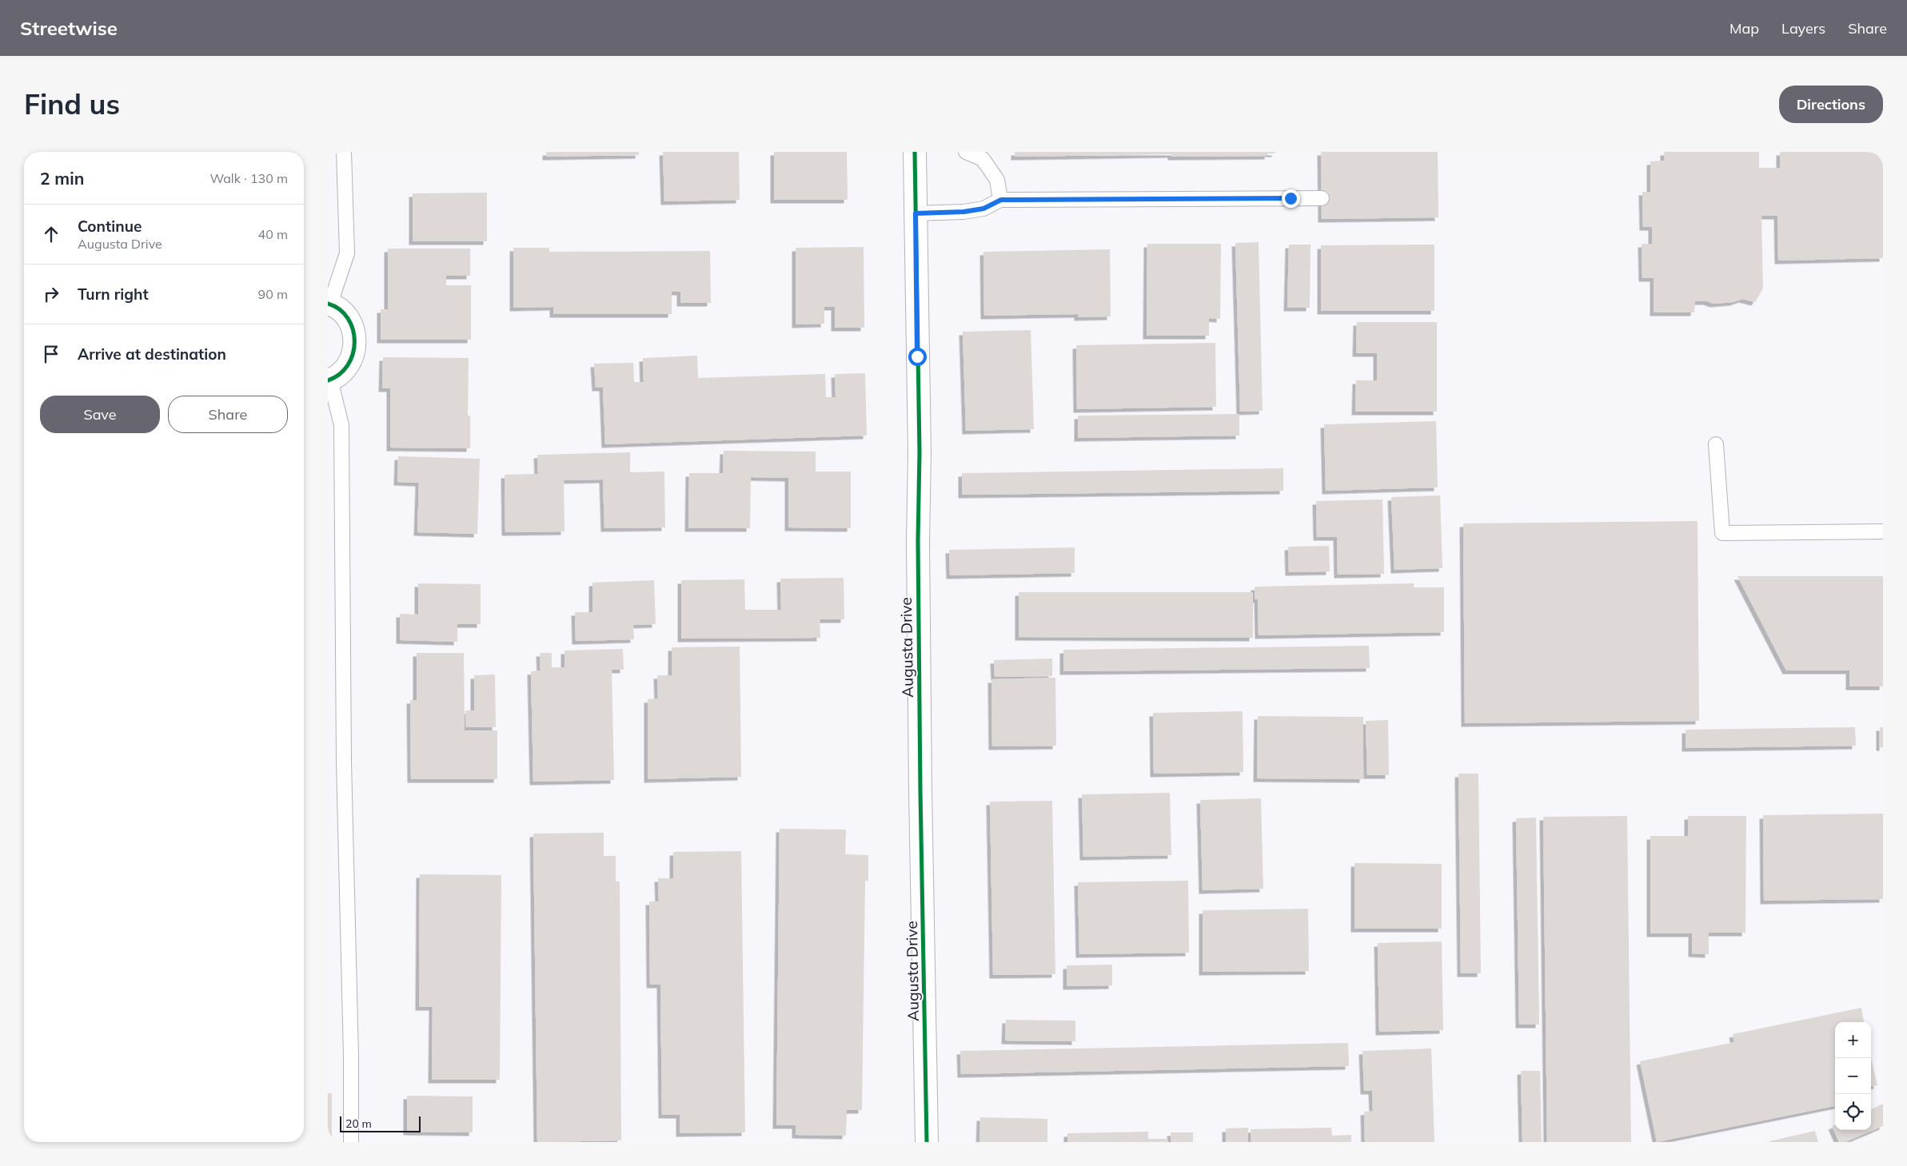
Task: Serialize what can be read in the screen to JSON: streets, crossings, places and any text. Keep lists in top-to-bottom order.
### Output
{
  "streets": {
    "street": ["Augusta Drive"]
  },
  "scale_bar": "20 m",
  "page": {
    "header": "Streetwise",
    "nav": ["Map", "Layers", "Share"],
    "buttons": [
      "Directions",
      ["Save", "Share"]
    ],
    "title": "Find us",
    "heading": ["2 min", "Walk · 130 m"],
    "list": [
      ["Continue", "Augusta Drive", "40 m"],
      ["Turn right", "90 m"],
      "Arrive at destination"
    ],
    "map_buttons": ["+", "−"],
    "scale": "20 m"
  }
}
